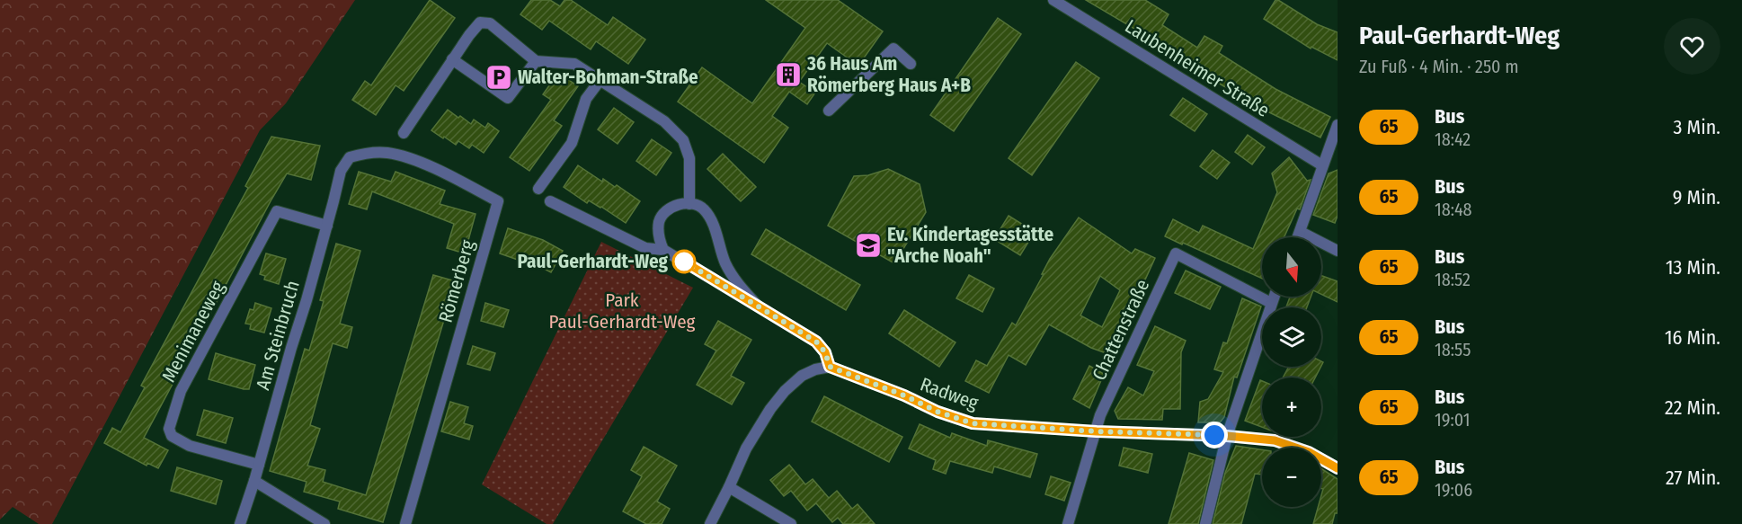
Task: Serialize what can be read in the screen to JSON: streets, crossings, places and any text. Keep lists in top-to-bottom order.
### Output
{
  "streets": {
    "street": [
      "Laubenheimer Straße",
      "Römerberg",
      "Chattenstraße",
      "Menimaneweg",
      "Am Steinbruch",
      "Radweg"
    ]
  },
  "crossings": [
    ["Römerberg", "Am Steinbruch"],
    ["Chattenstraße", "Radweg"],
    ["Menimaneweg", "Am Steinbruch"]
  ],
  "parks": ["Park Paul-Gerhardt-Weg"],
  "places": {
    "building": ["36 Haus Am Römerberg Haus A+B"],
    "parking": ["Walter-Bohman-Straße"],
    "school or university": ["Ev. Kindertagesstätte \"Arche Noah\""],
    "other": ["Paul-Gerhardt-Weg"]
  },
  "lines": ["bus line 65"],
  "north": "bottom",
  "page": {
    "heading": ["Paul-Gerhardt-Weg", "Zu Fuß · 4 Min. · 250 m"],
    "list": [
      {
        "mark": "65",
        "name": "Bus",
        "note": "18:42",
        "value": "3 Min."
      },
      {
        "mark": "65",
        "name": "Bus",
        "note": "18:48",
        "value": "9 Min."
      },
      {
        "mark": "65",
        "name": "Bus",
        "note": "18:52",
        "value": "13 Min."
      },
      {
        "mark": "65",
        "name": "Bus",
        "note": "18:55",
        "value": "16 Min."
      },
      {
        "mark": "65",
        "name": "Bus",
        "note": "19:01",
        "value": "22 Min."
      },
      {
        "mark": "65",
        "name": "Bus",
        "note": "19:06",
        "value": "27 Min."
      }
    ],
    "map_buttons": ["+", "−"]
  }
}
